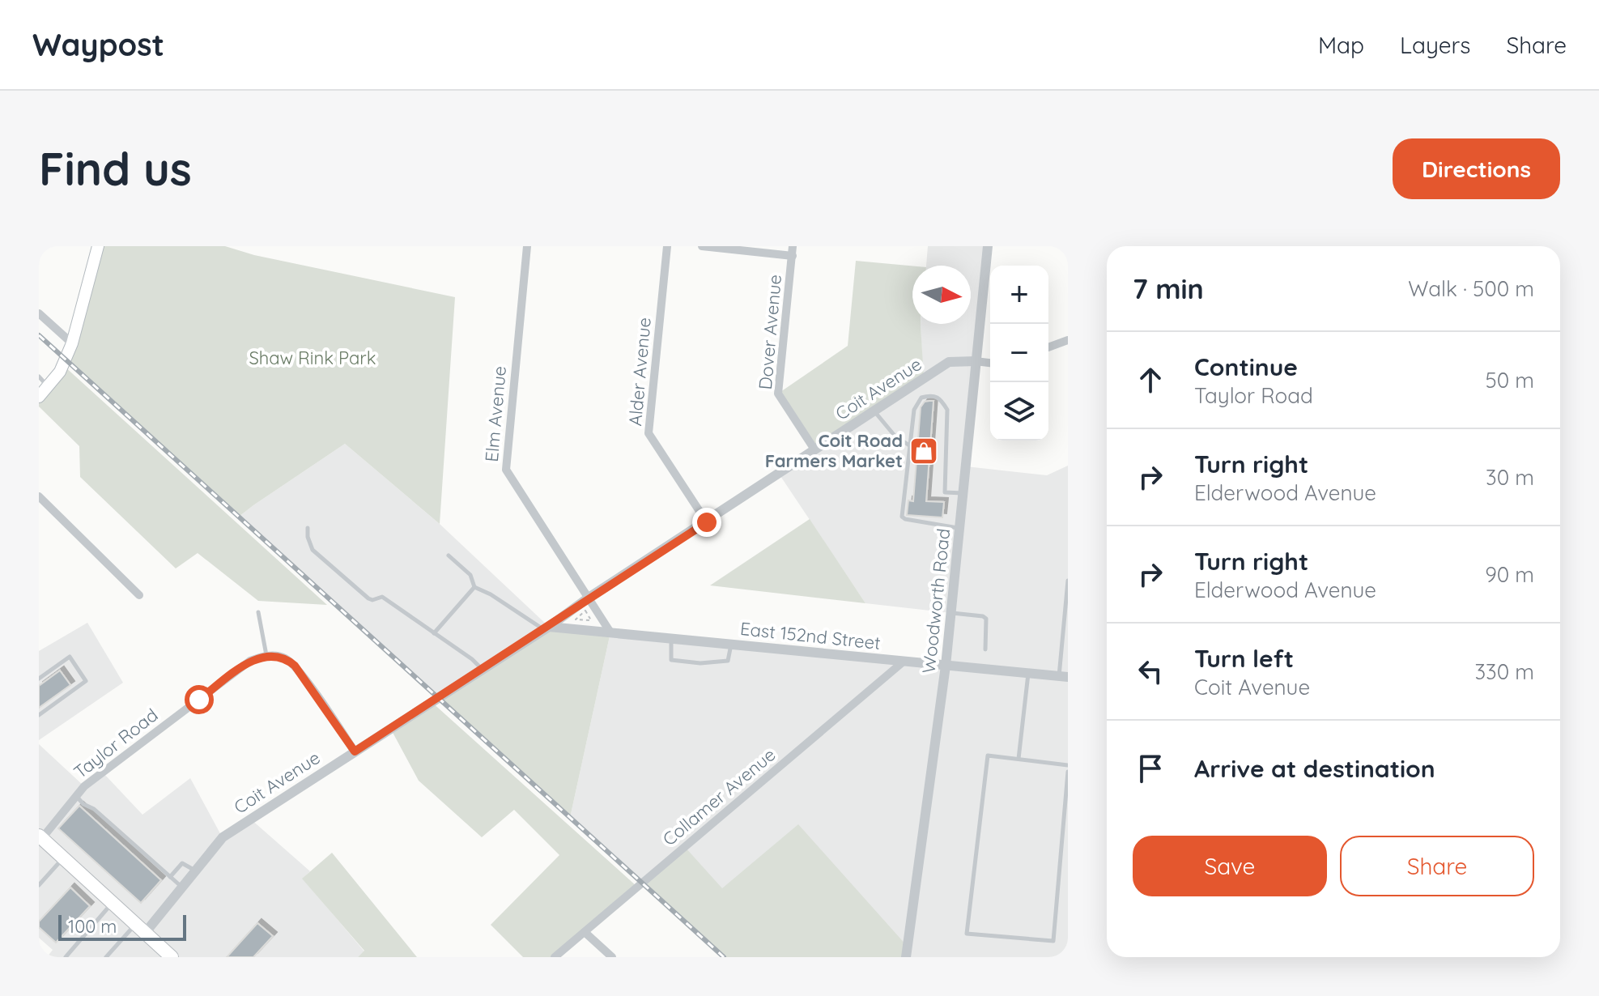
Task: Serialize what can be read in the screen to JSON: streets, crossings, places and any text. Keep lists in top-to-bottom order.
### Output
{
  "streets": {
    "street": [
      "Dover Avenue",
      "Alder Avenue",
      "Coit Avenue",
      "Elm Avenue",
      "Woodworth Road",
      "East 152nd Street",
      "Taylor Road",
      "Collamer Avenue"
    ]
  },
  "crossings": [
    ["Dover Avenue", "Coit Avenue"],
    ["Alder Avenue", "Coit Avenue"],
    ["Coit Avenue", "Elm Avenue"],
    ["Coit Avenue", "Woodworth Road"],
    ["Coit Avenue", "East 152nd Street"],
    ["Elm Avenue", "East 152nd Street"],
    ["Woodworth Road", "East 152nd Street"],
    ["East 152nd Street", "Collamer Avenue"]
  ],
  "parks": ["Shaw Rink Park"],
  "places": {
    "shop": ["Coit Road Farmers Market"]
  },
  "scale_bar": "100 m",
  "north": "right",
  "page": {
    "header": "Waypost",
    "nav": ["Map", "Layers", "Share"],
    "buttons": [
      "Directions",
      ["Save", "Share"]
    ],
    "title": "Find us",
    "heading": ["7 min", "Walk · 500 m"],
    "map_buttons": ["+", "−"],
    "list": [
      ["Continue", "Taylor Road", "50 m"],
      ["Turn right", "Elderwood Avenue", "30 m"],
      ["Turn right", "Elderwood Avenue", "90 m"],
      ["Turn left", "Coit Avenue", "330 m"],
      "Arrive at destination"
    ],
    "scale": "100 m"
  }
}
